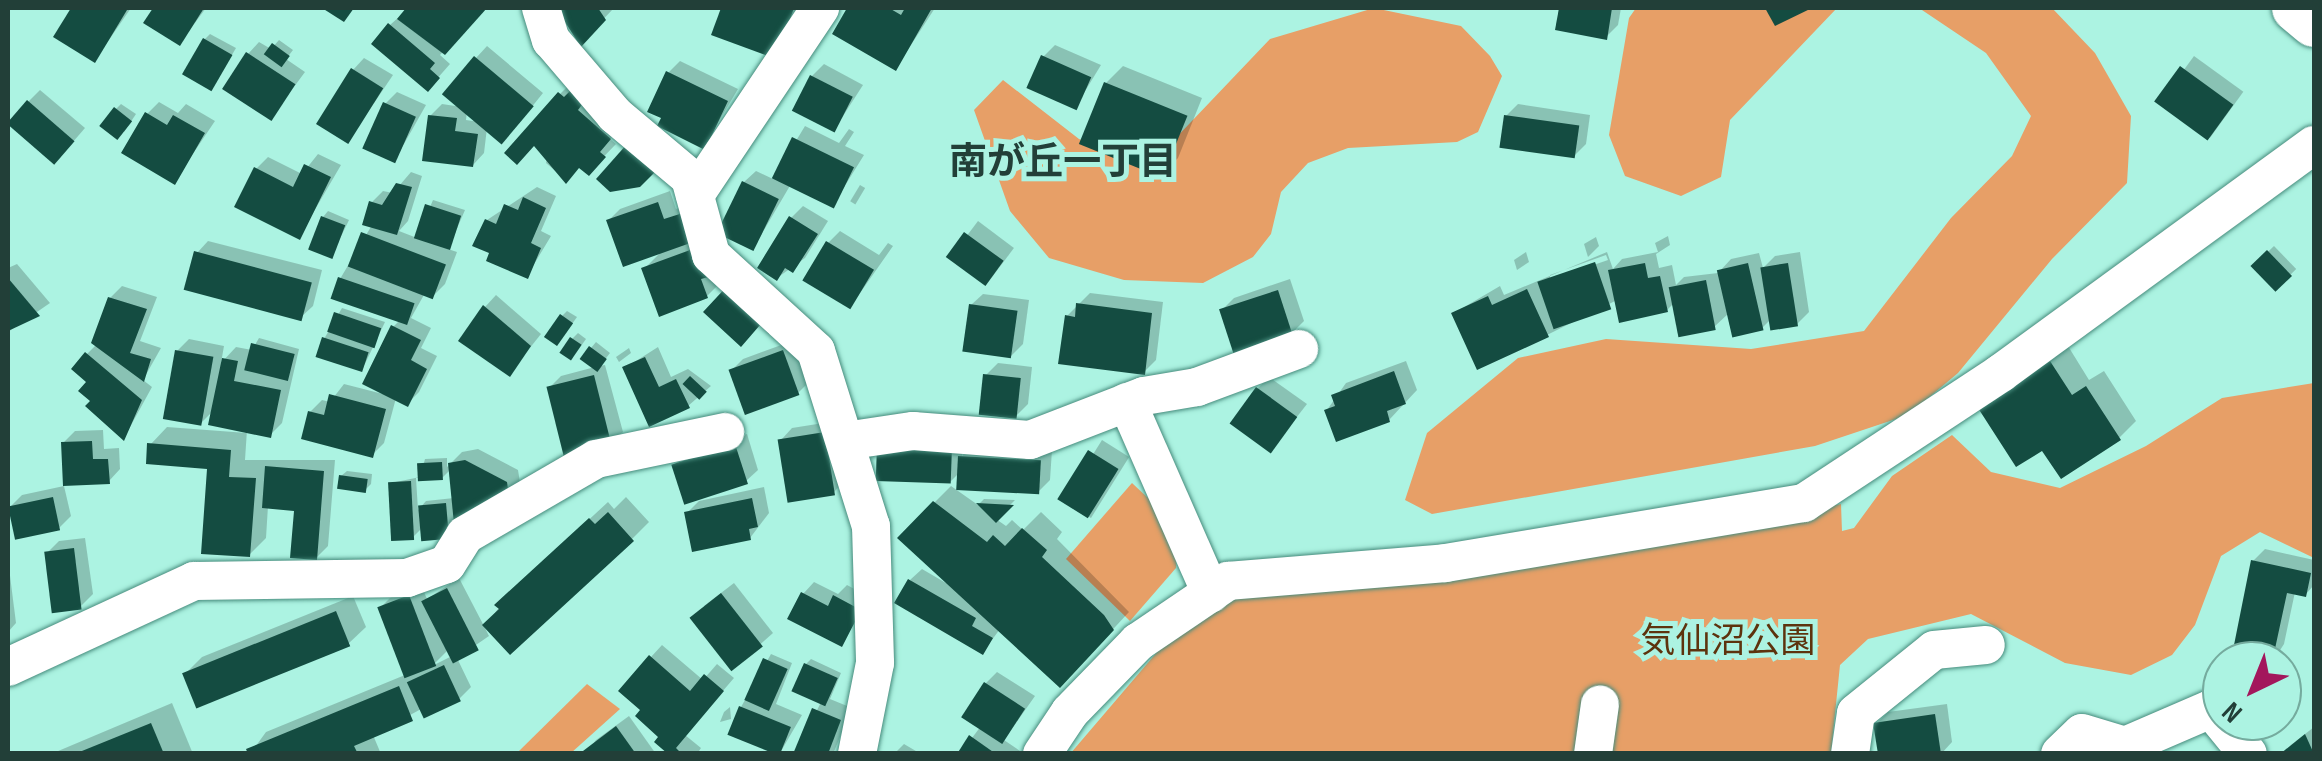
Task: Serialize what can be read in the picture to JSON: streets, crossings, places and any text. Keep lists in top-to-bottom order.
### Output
{
  "districts": ["南が丘一丁目"],
  "parks": ["気仙沼公園"],
  "north": "bottom left"
}
